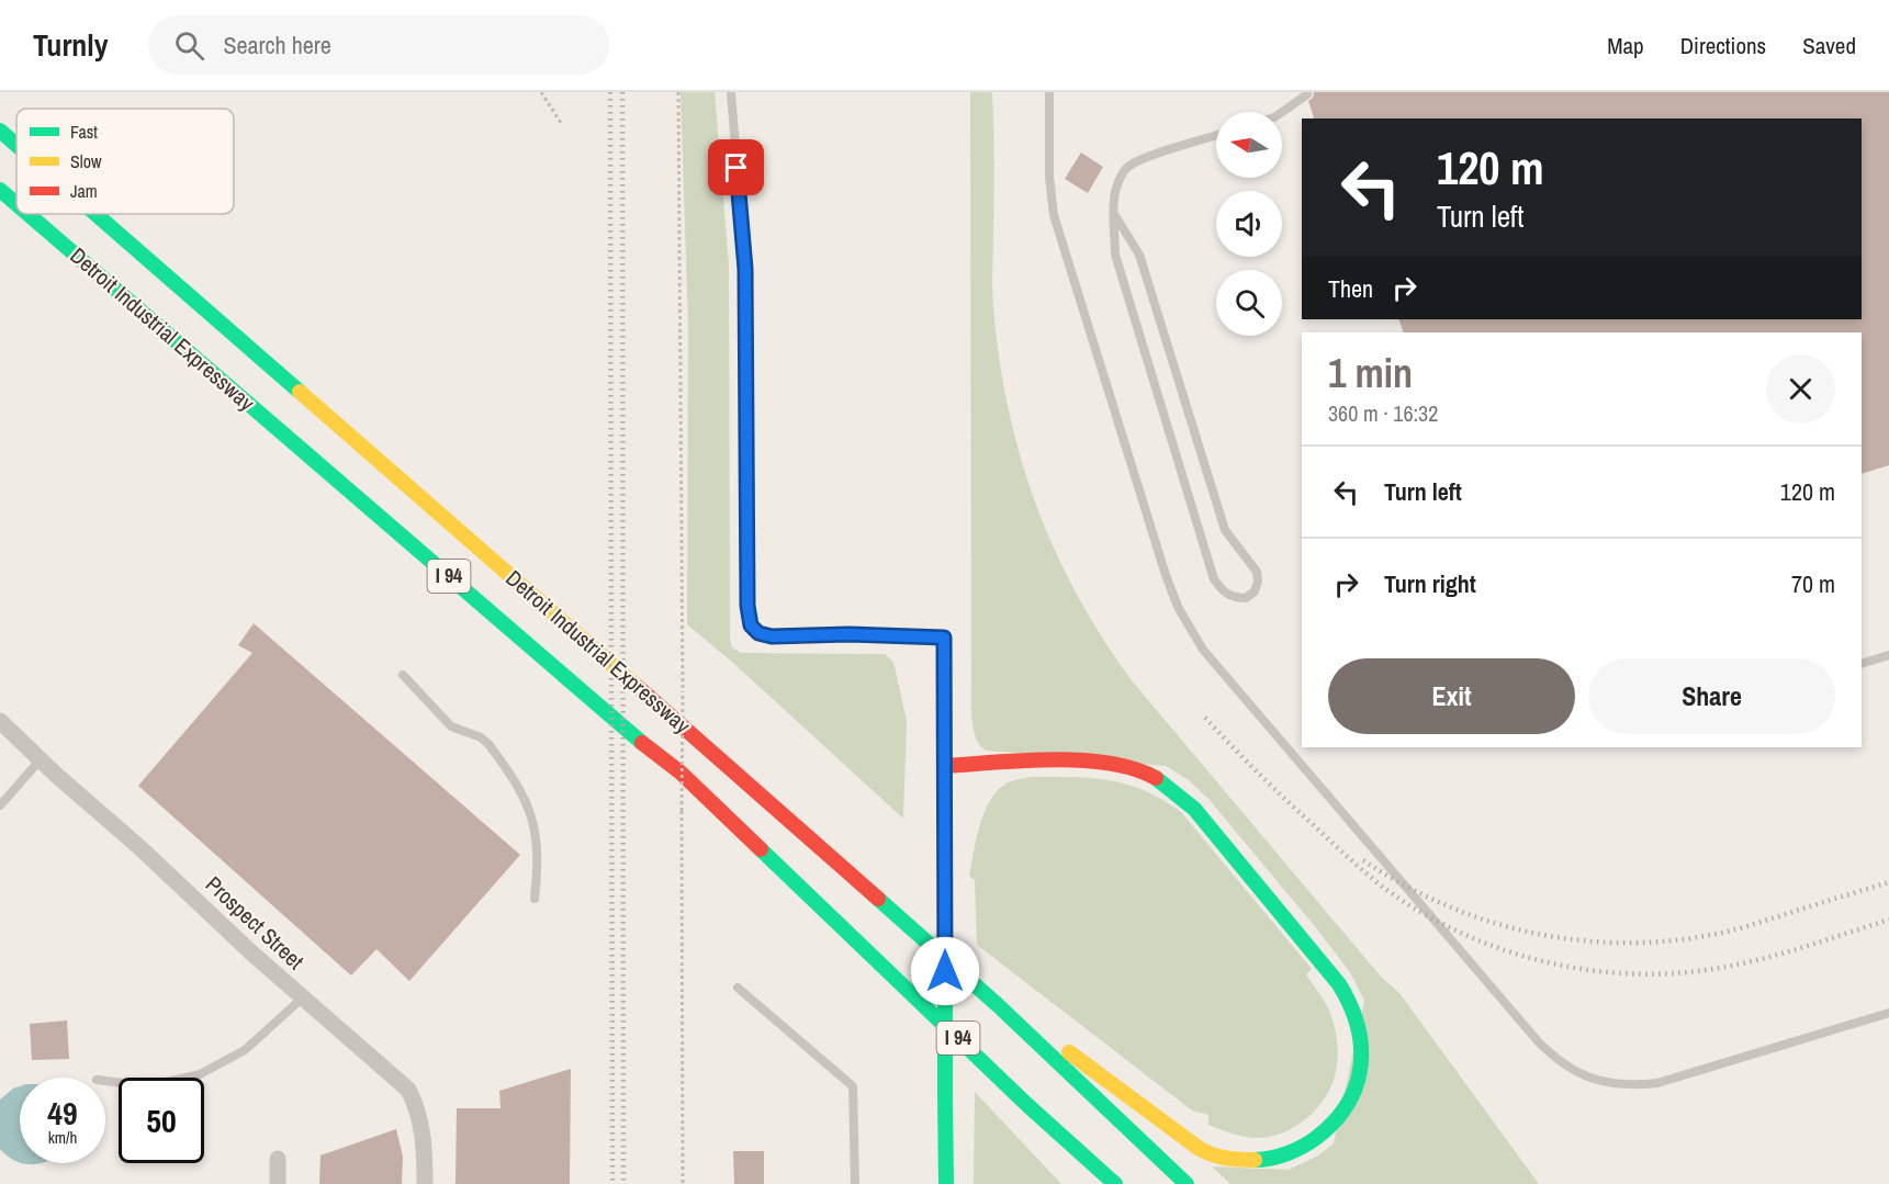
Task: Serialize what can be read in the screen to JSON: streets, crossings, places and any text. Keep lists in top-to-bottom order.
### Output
{
  "streets": {
    "main road": ["Detroit Industrial Expressway", "I 94"],
    "street": ["Prospect Street"]
  },
  "legend": ["Fast", "Slow", "Jam"],
  "north": "left",
  "page": {
    "header": "Turnly",
    "search": "Search here",
    "nav": ["Map", "Directions", "Saved"],
    "turn": ["120 m", "Turn left"],
    "then": "Then",
    "heading": ["1 min", "360 m · 16:32"],
    "list": [
      {
        "name": "Turn left",
        "value": "120 m"
      },
      {
        "name": "Turn right",
        "value": "70 m"
      }
    ],
    "buttons": ["Exit", "Share"],
    "speed": "49 km/h",
    "limit": "50"
  }
}
